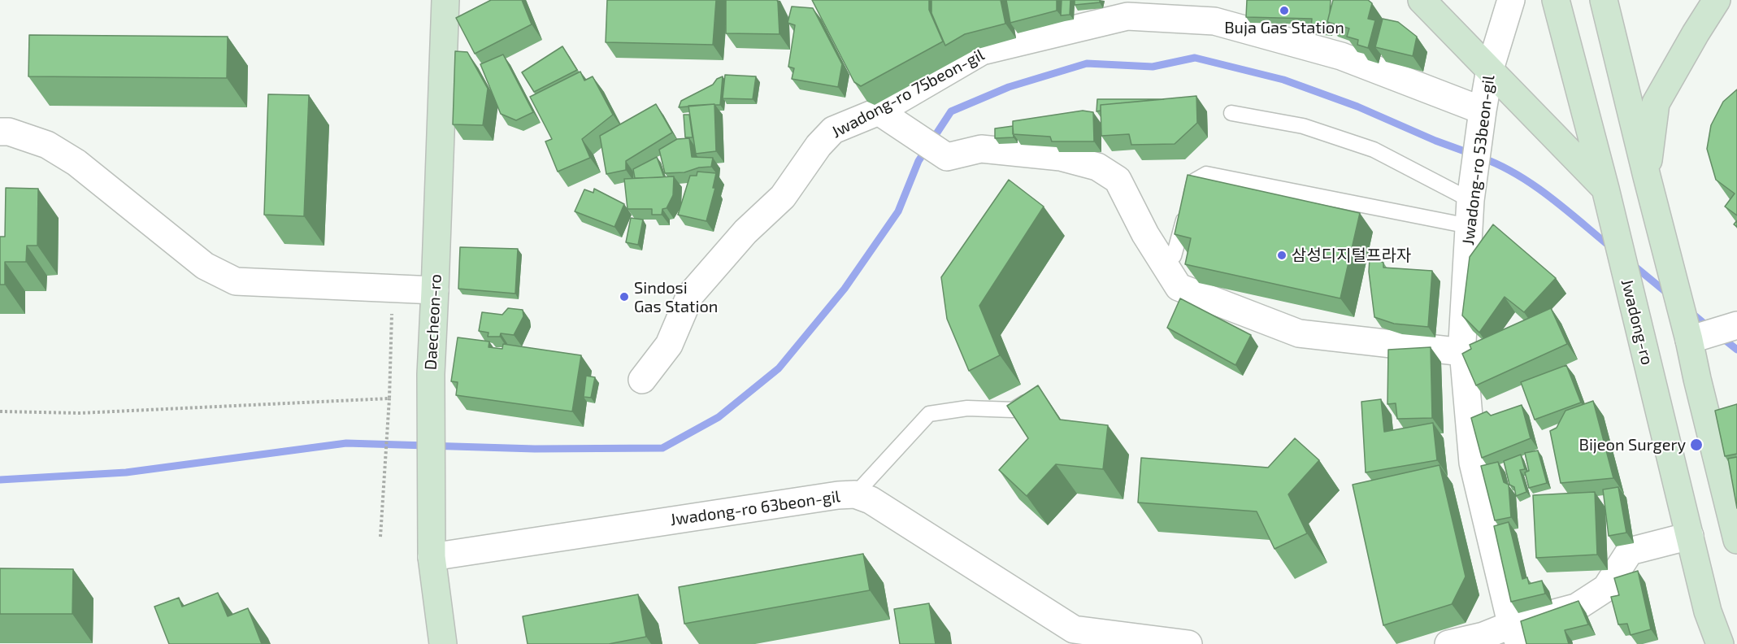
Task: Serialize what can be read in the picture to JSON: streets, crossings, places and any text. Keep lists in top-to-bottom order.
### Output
{
  "streets": {
    "main road": ["Daecheon-ro", "Jwadong-ro"],
    "street": ["Jwadong-ro 75beon-gil", "Jwadong-ro 53beon-gil", "Jwadong-ro 63beon-gil"]
  },
  "crossings": [
    ["Jwadong-ro 75beon-gil", "Jwadong-ro 53beon-gil"],
    ["Daecheon-ro", "Jwadong-ro 63beon-gil"]
  ],
  "places": [
    "Buja Gas Station",
    "삼성디지털프라자",
    "Sindosi Gas Station",
    "Bijeon Surgery"
  ]
}
